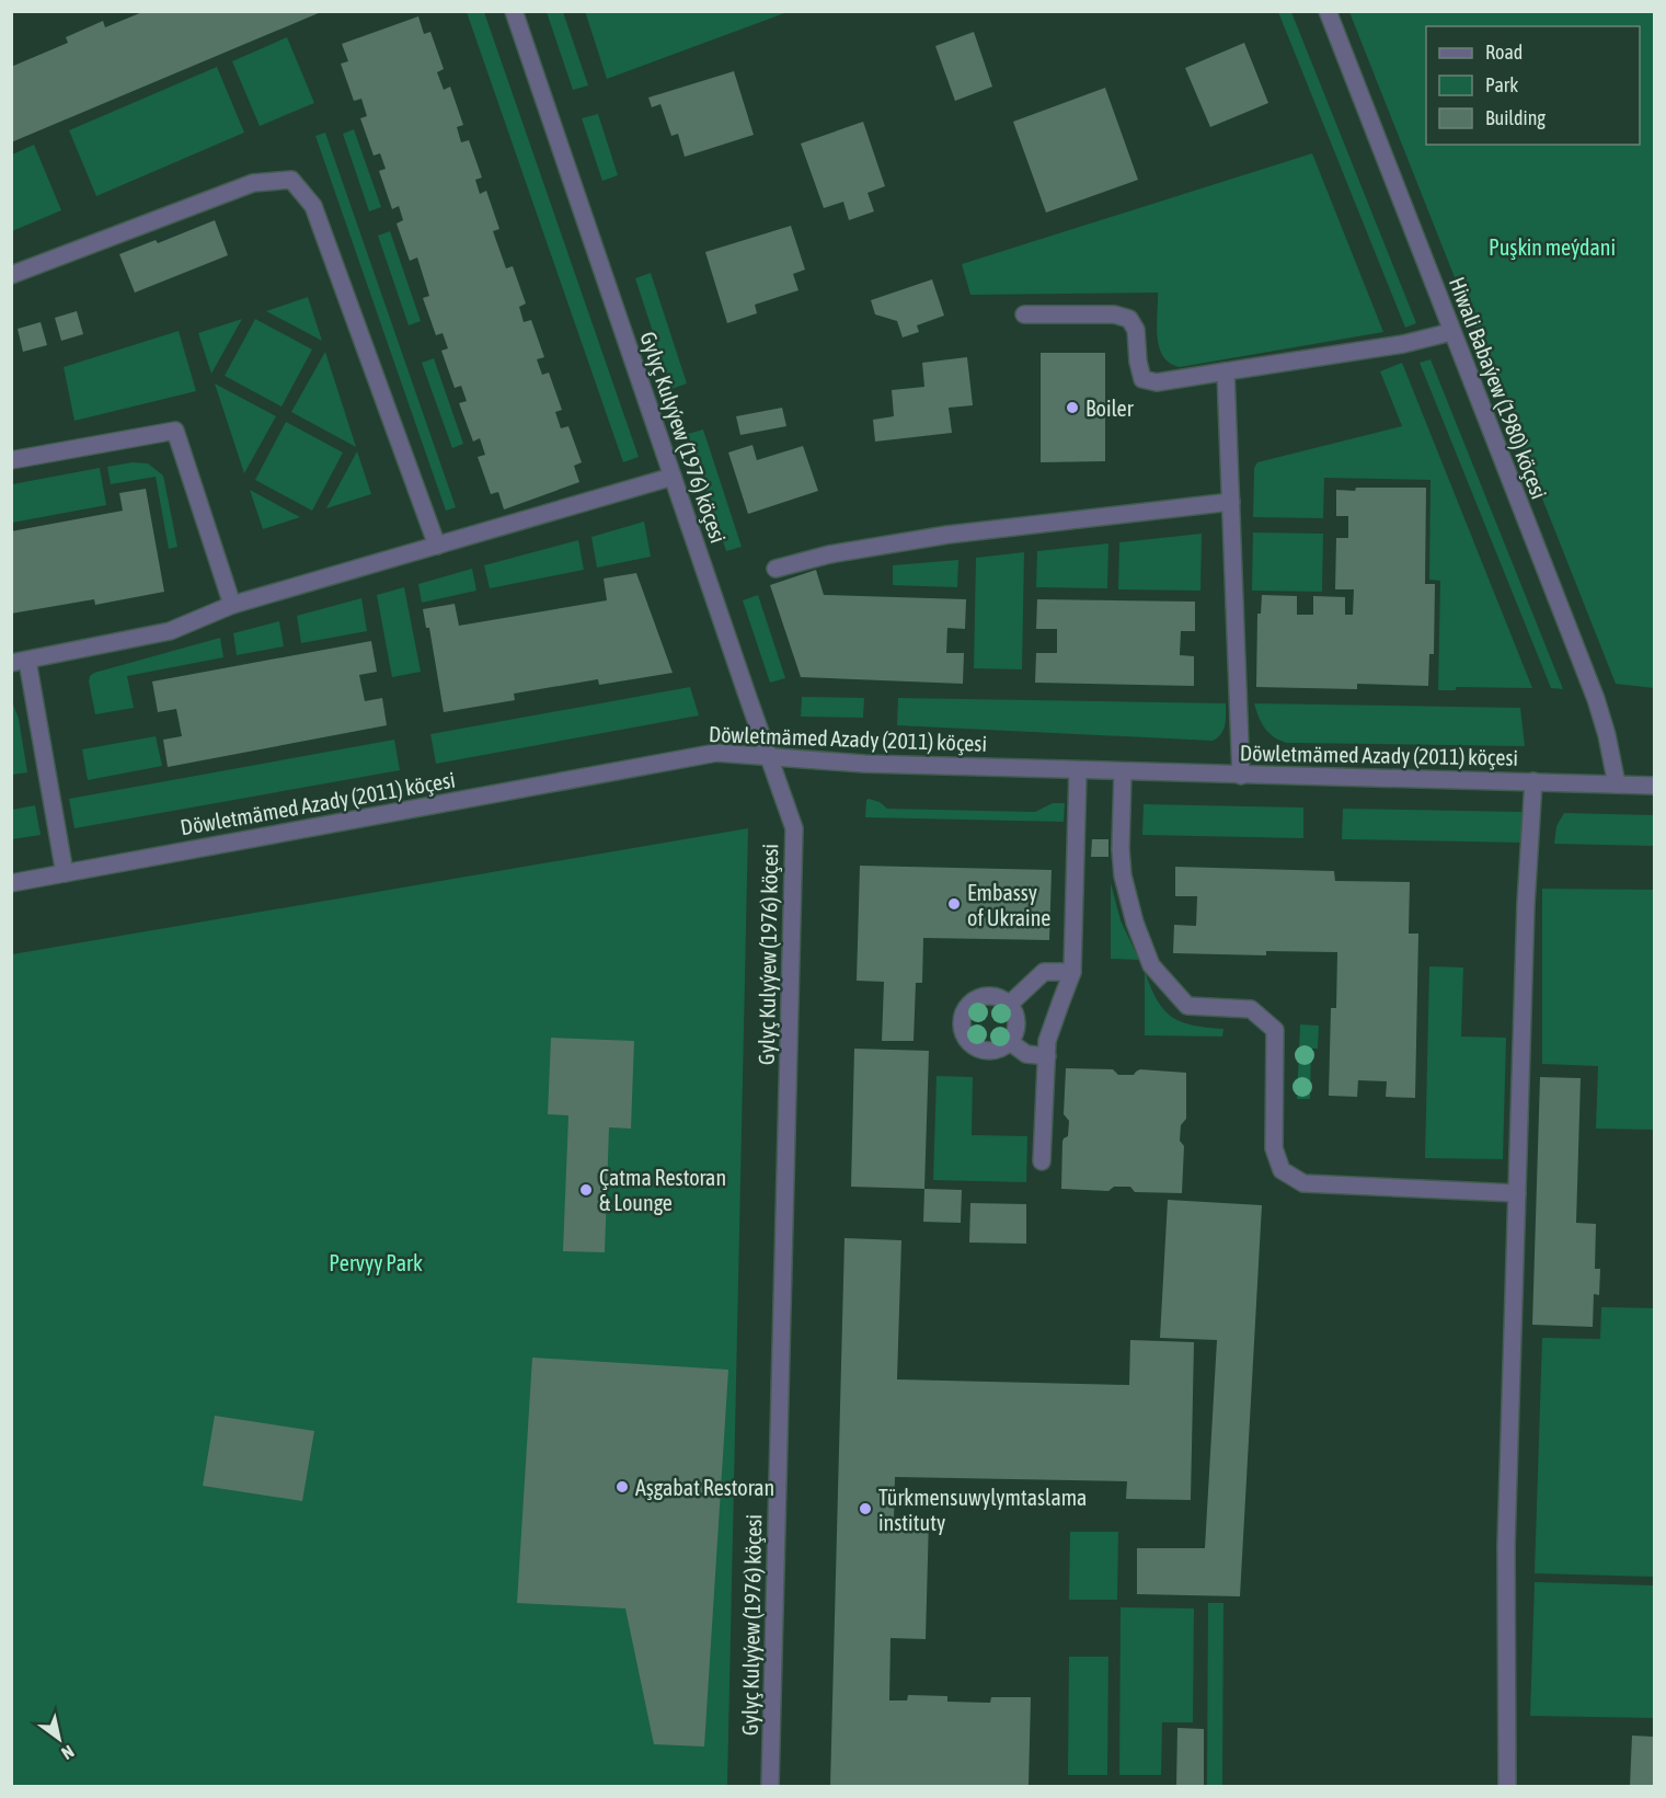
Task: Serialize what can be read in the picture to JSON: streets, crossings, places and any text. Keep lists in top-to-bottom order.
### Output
{
  "streets": {
    "street": ["Hiwali Babaýew (1980) köçesi", "Gylyç Kulyýew (1976) köçesi", "Döwletmämed Azady (2011) köçesi"]
  },
  "crossings": [
    ["Hiwali Babaýew (1980) köçesi", "Döwletmämed Azady (2011) köçesi"],
    ["Gylyç Kulyýew (1976) köçesi", "Döwletmämed Azady (2011) köçesi"]
  ],
  "parks": ["Puşkin meýdani", "Pervyy Park"],
  "places": [
    "Boiler",
    "Embassy of Ukraine",
    "Çatma Restoran & Lounge",
    "Aşgabat Restoran",
    "Türkmensuwylymtaslama instituty"
  ],
  "legend": ["Road", "Park", "Building"],
  "north": "bottom right"
}
